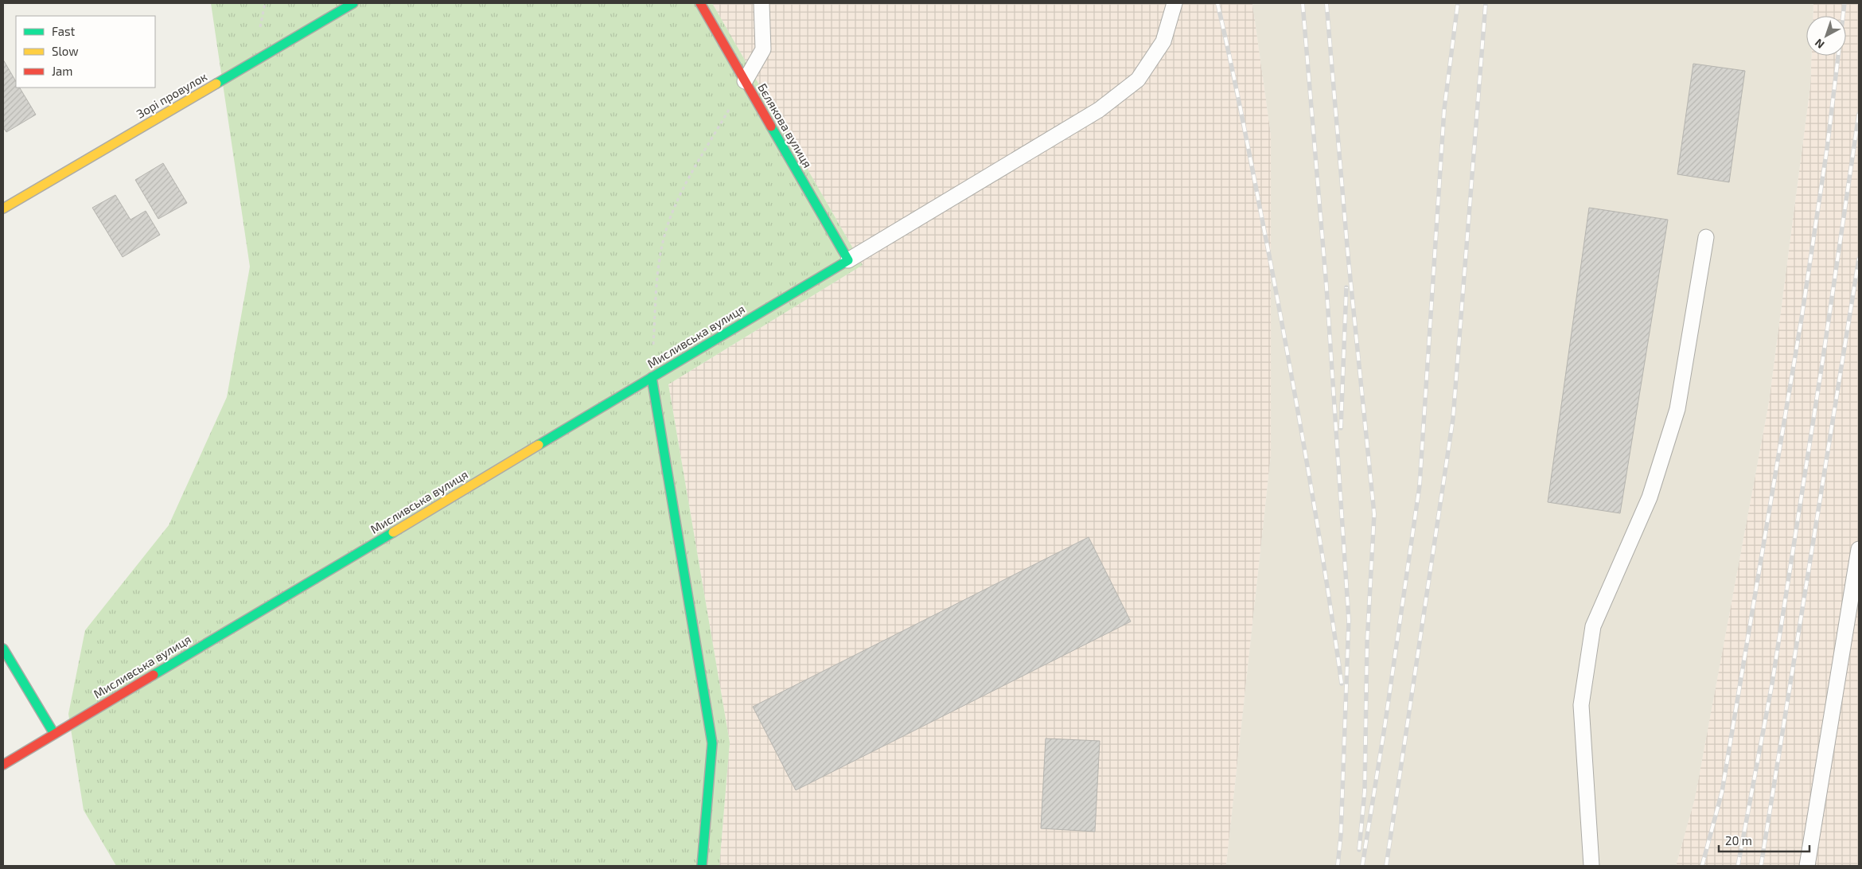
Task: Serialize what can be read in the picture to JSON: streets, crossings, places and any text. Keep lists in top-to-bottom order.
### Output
{
  "streets": {
    "street": ["Зорі провулок", "Бєлякова вулиця", "Мисливська вулиця"]
  },
  "crossings": [
    ["Бєлякова вулиця", "Мисливська вулиця"]
  ],
  "legend": ["Fast", "Slow", "Jam"],
  "scale_bar": "20 m",
  "north": "bottom left"
}
